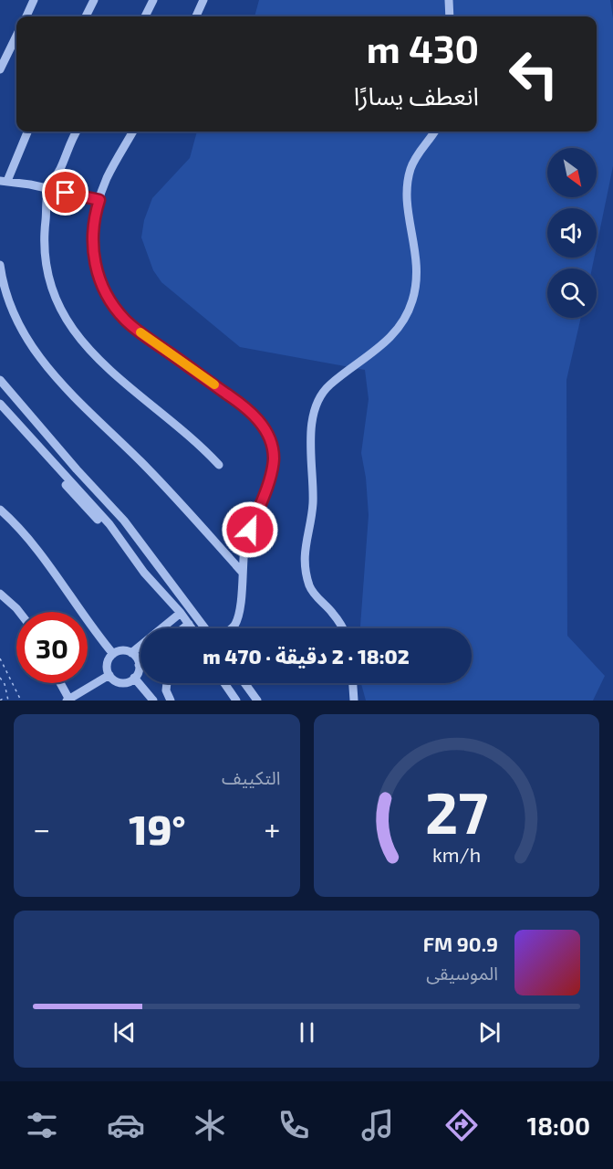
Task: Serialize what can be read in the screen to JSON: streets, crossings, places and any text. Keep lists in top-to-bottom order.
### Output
{
  "north": "bottom right",
  "page": {
    "turn": ["430 m", "انعطف يسارًا"],
    "limit": "30",
    "trip": "18:02 · 2 دقيقة · 470 m",
    "tile": "التكييف",
    "heat": ["−", "19°", "+"],
    "song": ["90.9 FM", "الموسيقى"],
    "tabs": "18:00",
    "gauge": ["27", "km/h"]
  }
}
